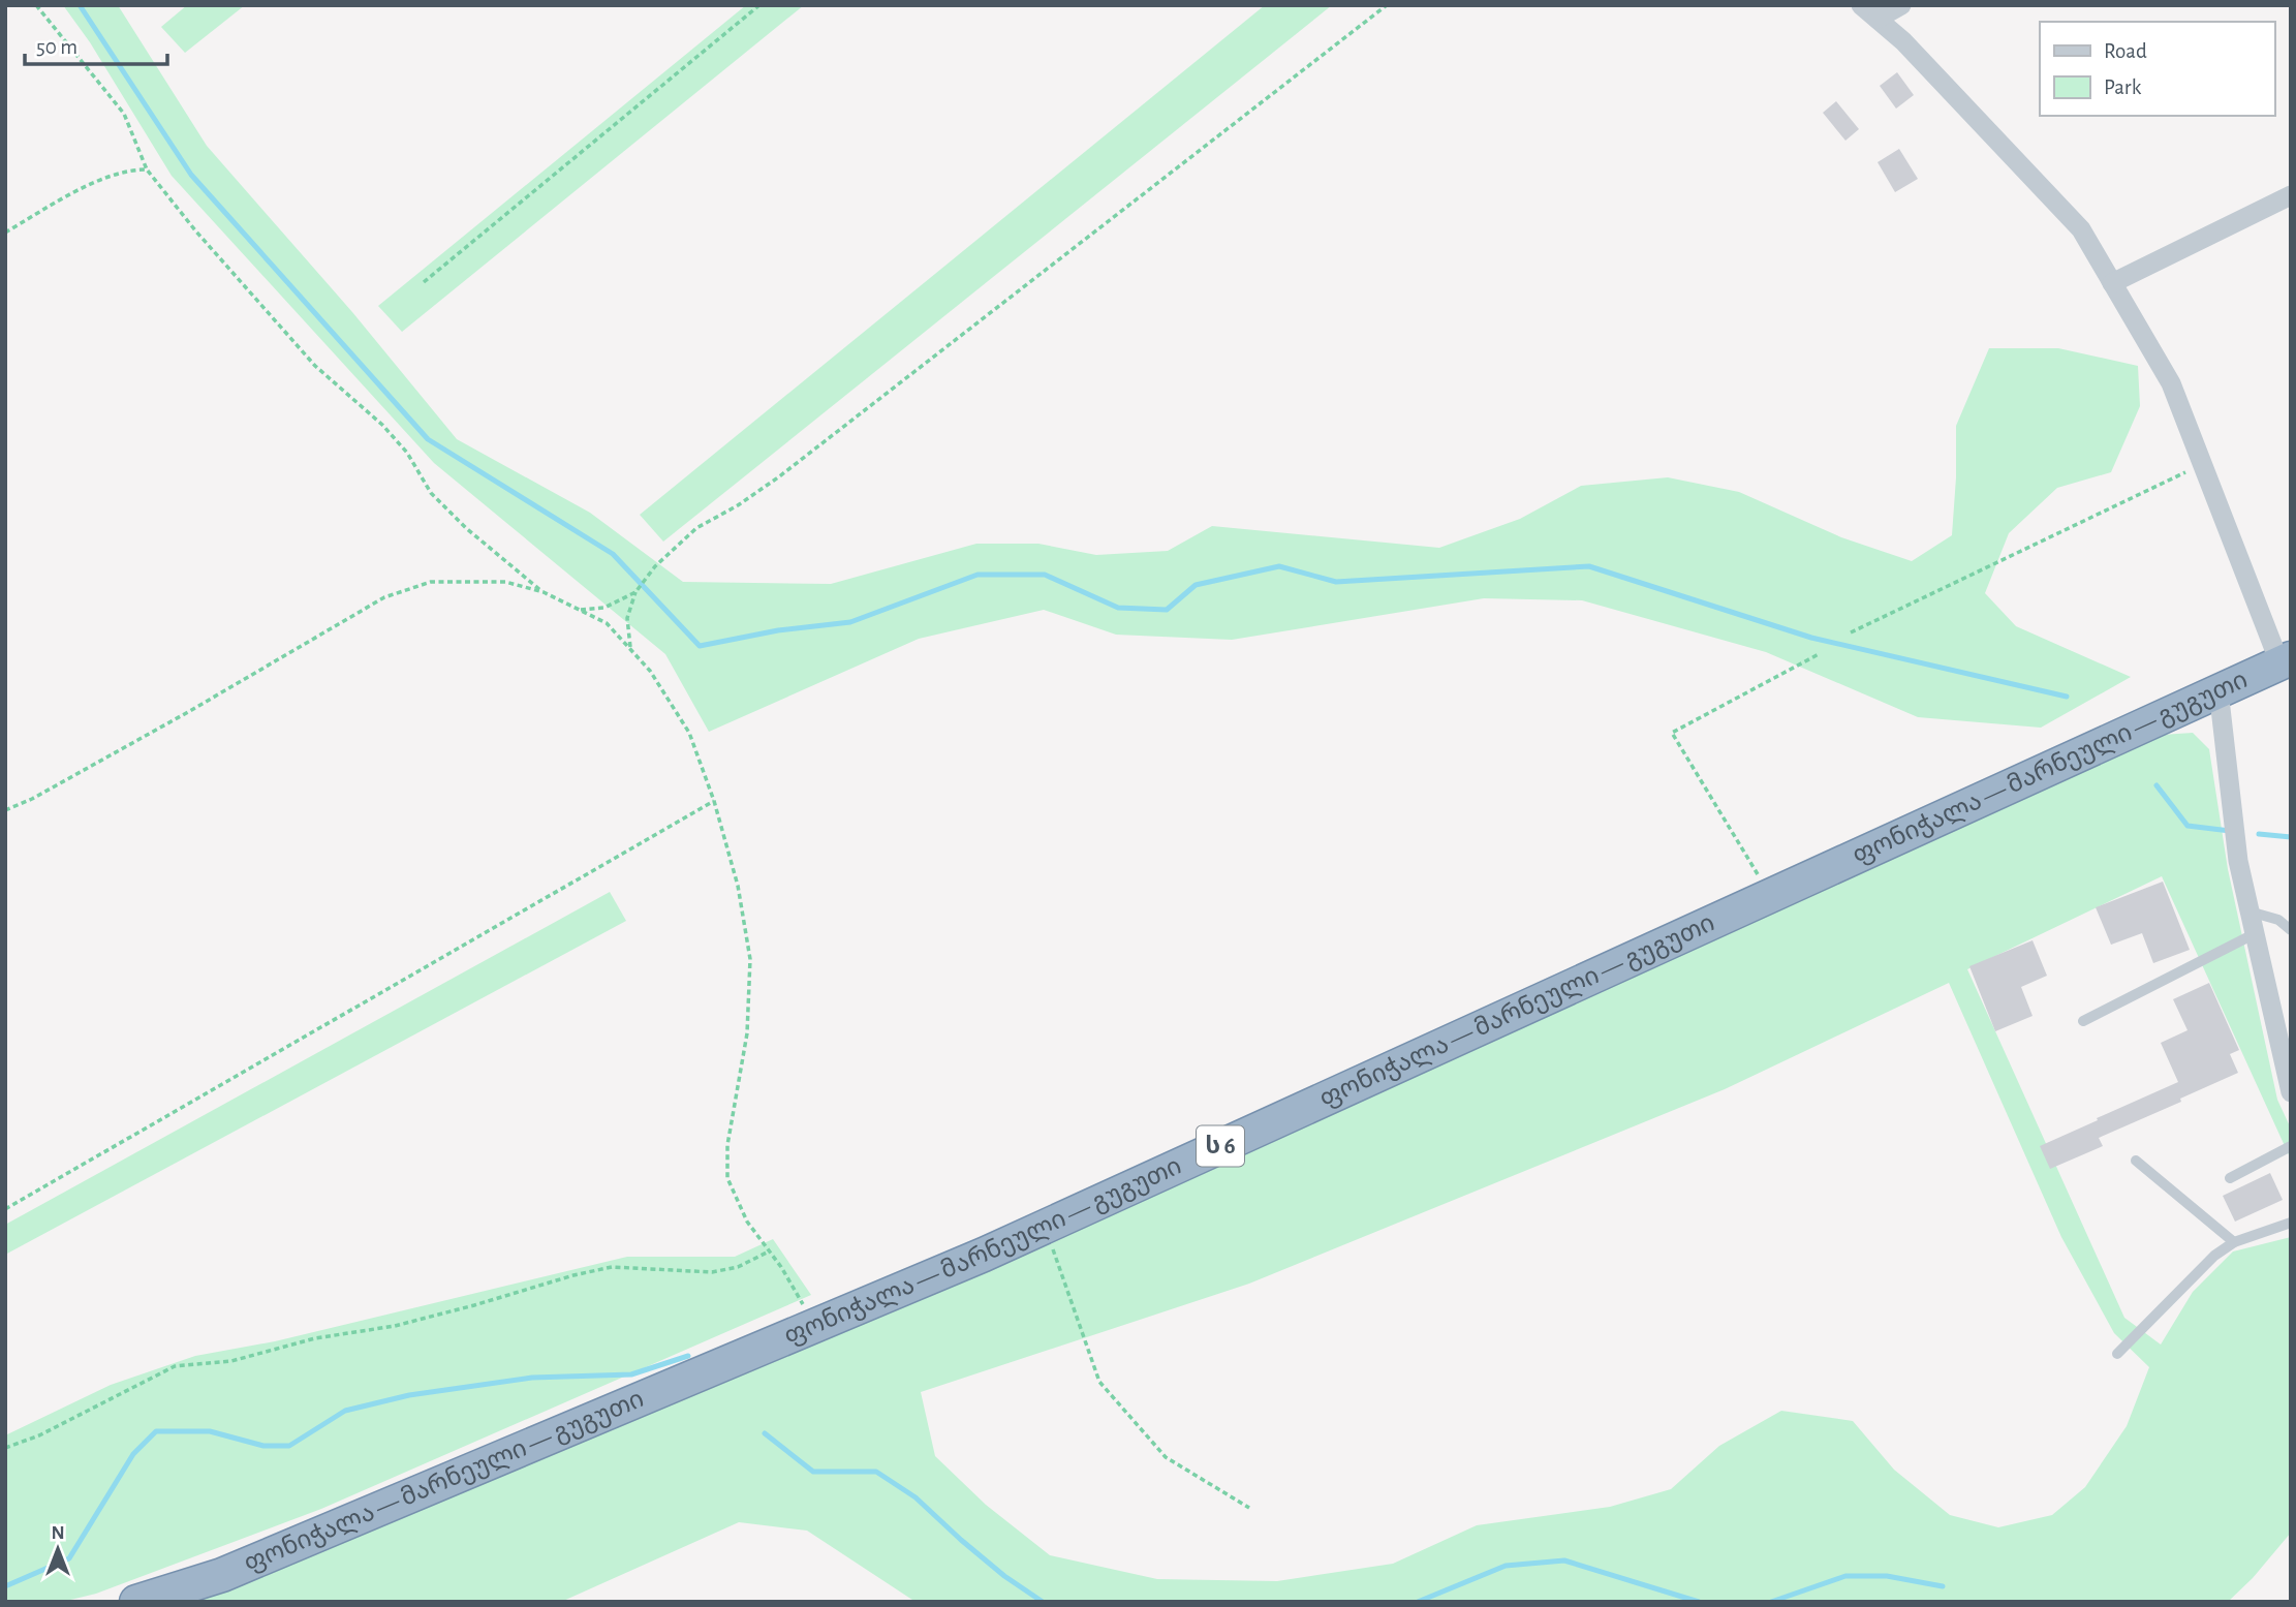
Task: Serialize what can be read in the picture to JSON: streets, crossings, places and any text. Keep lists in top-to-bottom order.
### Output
{
  "streets": {
    "highway": ["ფონიჭალა — მარნეული — გუგუთი", "ს 6"]
  },
  "legend": ["Road", "Park"],
  "scale_bar": "50 m",
  "north": "top"
}
